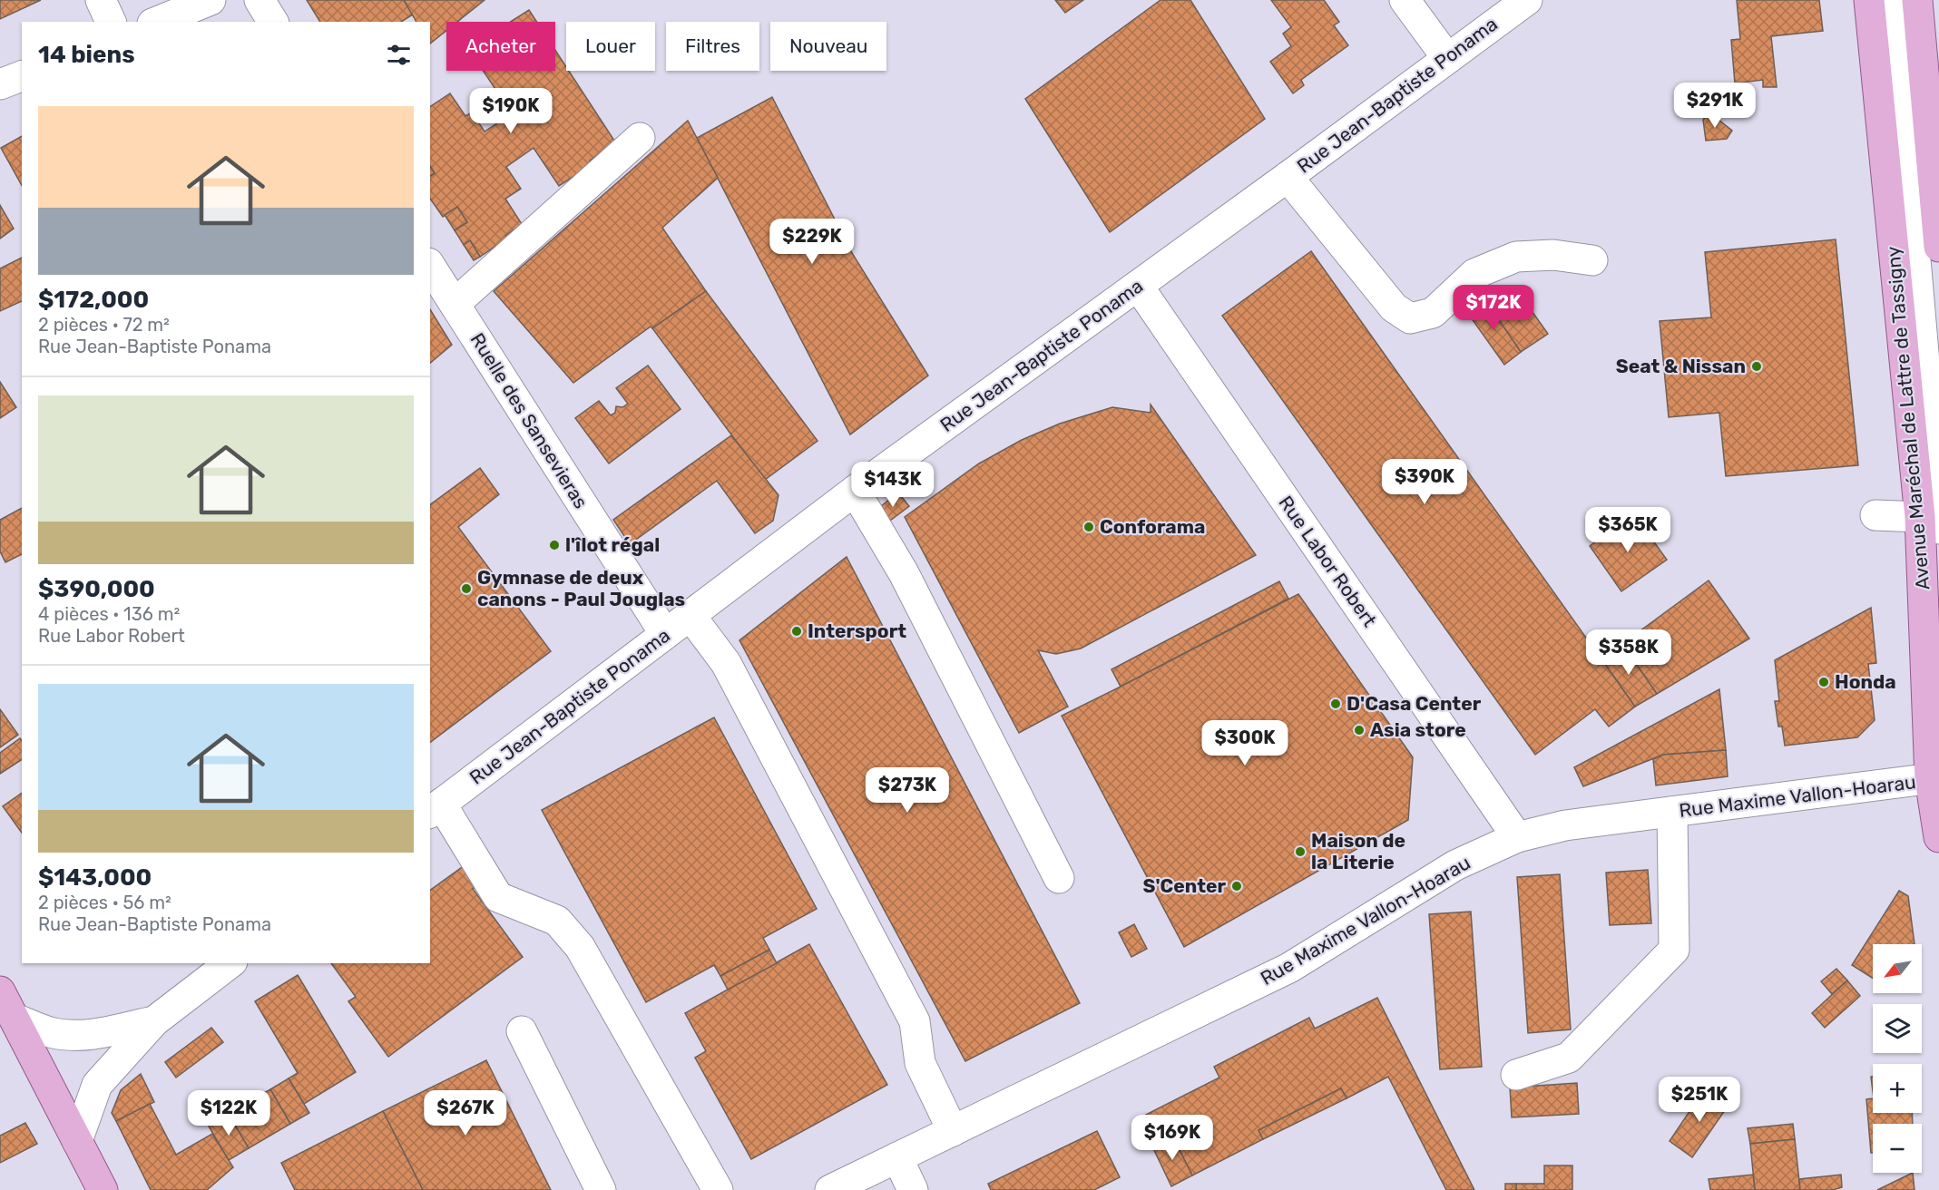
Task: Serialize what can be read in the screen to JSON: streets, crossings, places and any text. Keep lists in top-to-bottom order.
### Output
{
  "streets": {
    "main road": ["Avenue Maréchal de Lattre de Tassigny"],
    "street": [
      "Rue Jean-Baptiste Ponama",
      "Ruelle des Sansevieras",
      "Rue Labor Robert",
      "Rue Maxime Vallon-Hoarau"
    ]
  },
  "crossings": [
    ["Rue Jean-Baptiste Ponama", "Ruelle des Sansevieras"],
    ["Rue Jean-Baptiste Ponama", "Rue Labor Robert"],
    ["Avenue Maréchal de Lattre de Tassigny", "Rue Maxime Vallon-Hoarau"],
    ["Rue Labor Robert", "Rue Maxime Vallon-Hoarau"]
  ],
  "places": [
    "Seat & Nissan",
    "Conforama",
    "l'îlot régal",
    "Gymnase de deux canons - Paul Jouglas",
    "Intersport",
    "Honda",
    "D'Casa Center",
    "Asia store",
    "Maison de la Literie",
    "S'Center"
  ],
  "north": "bottom left",
  "page": {
    "chip": [
      "Acheter",
      "Louer",
      "Filtres",
      "Nouveau"
    ],
    "heading": "14 biens",
    "price": [
      "$291K",
      "$190K",
      "$229K",
      "$172K",
      "$390K",
      "$143K",
      "$365K",
      "$358K",
      "$300K",
      "$273K",
      "$251K",
      "$122K",
      "$267K",
      "$169K"
    ],
    "list": [
      {
        "name": "$172,000",
        "note": "2 pièces · 72 m² · Rue Jean-Baptiste Ponama"
      },
      {
        "name": "$390,000",
        "note": "4 pièces · 136 m² · Rue Labor Robert"
      },
      {
        "name": "$143,000",
        "note": "2 pièces · 56 m² · Rue Jean-Baptiste Ponama"
      }
    ],
    "map_buttons": ["+", "−"]
  }
}
